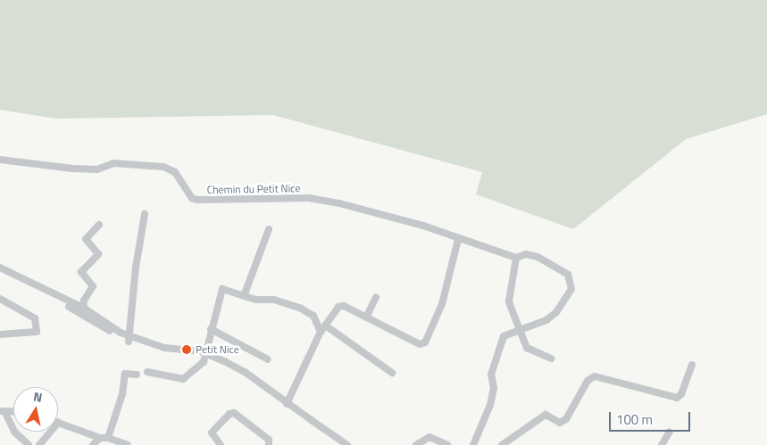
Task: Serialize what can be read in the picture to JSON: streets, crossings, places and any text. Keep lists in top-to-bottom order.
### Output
{
  "streets": {
    "street": ["Chemin du Petit Nice"]
  },
  "places": ["Petit Nice"],
  "scale_bar": "100 m",
  "north": "top"
}
